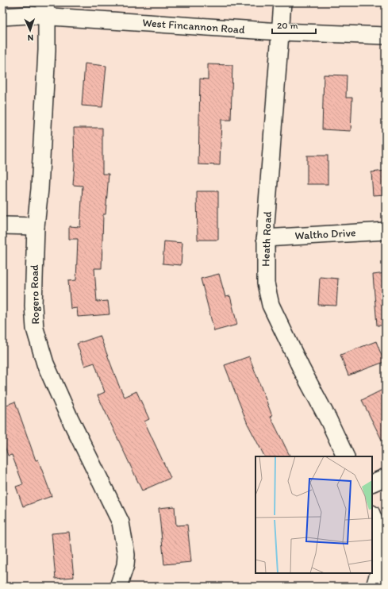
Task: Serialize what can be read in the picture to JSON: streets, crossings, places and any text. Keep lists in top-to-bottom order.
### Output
{
  "streets": {
    "street": [
      "West Fincannon Road",
      "Waltho Drive",
      "Heath Road",
      "Rogero Road"
    ]
  },
  "crossings": [
    ["West Fincannon Road", "Heath Road"],
    ["West Fincannon Road", "Rogero Road"],
    ["Waltho Drive", "Heath Road"]
  ],
  "scale_bar": "20 m",
  "north": "bottom"
}
